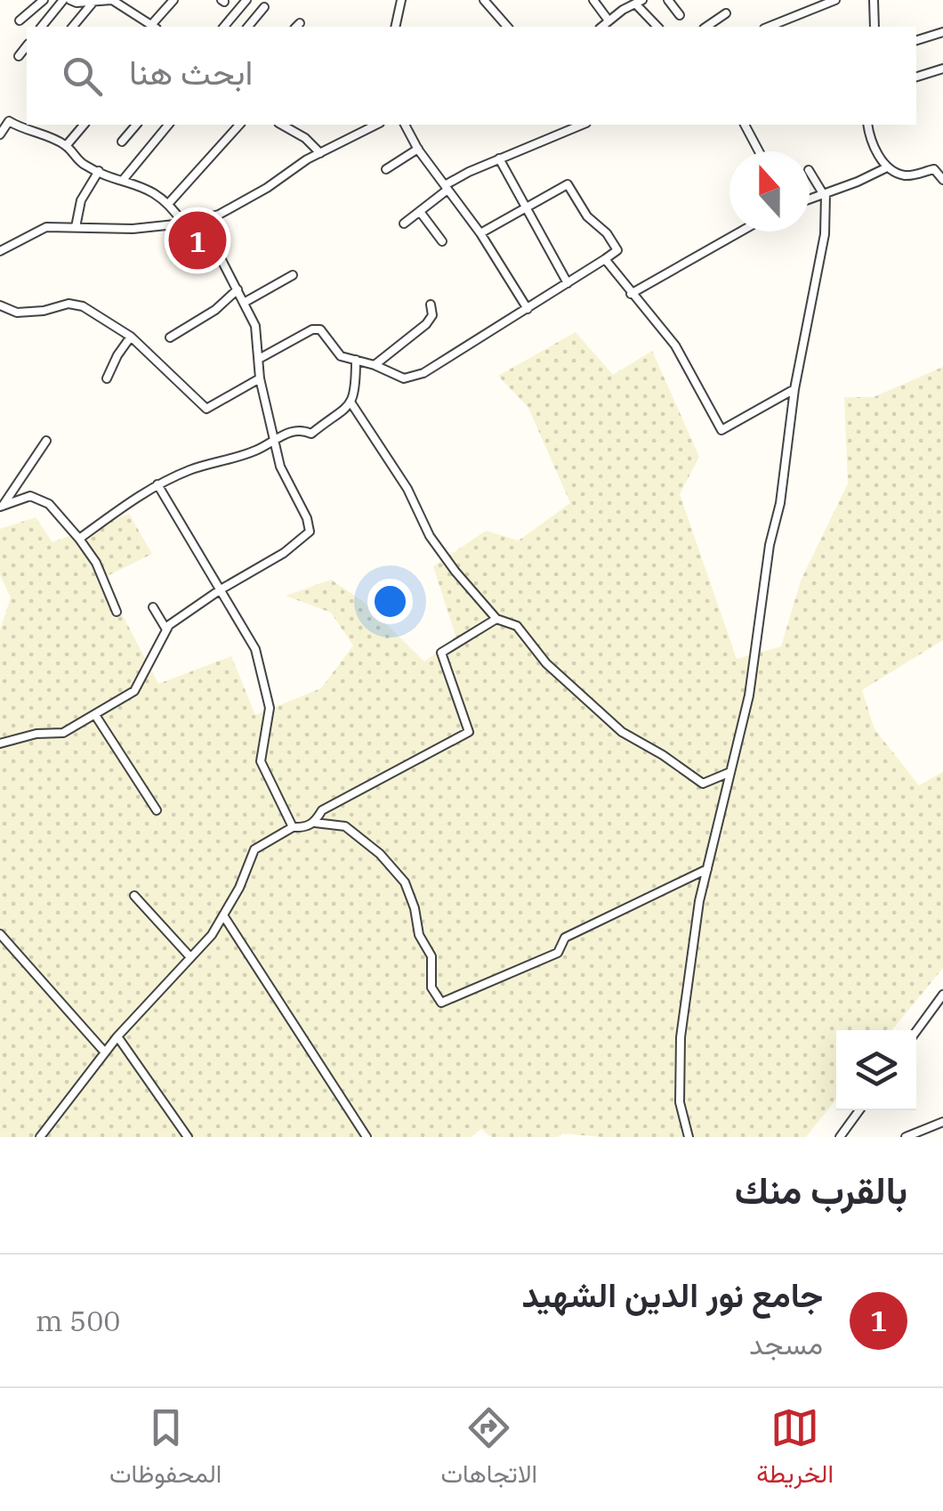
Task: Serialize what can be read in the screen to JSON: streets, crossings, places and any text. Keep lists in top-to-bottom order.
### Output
{
  "north": "top",
  "page": {
    "search": "ابحث هنا",
    "pins": "1",
    "heading": "بالقرب منك",
    "list": [
      {
        "mark": "1",
        "name": "جامع نور الدين الشهيد",
        "note": "مسجد",
        "value": "500 m"
      }
    ],
    "nav": ["الخريطة", "الاتجاهات", "المحفوظات"]
  }
}
